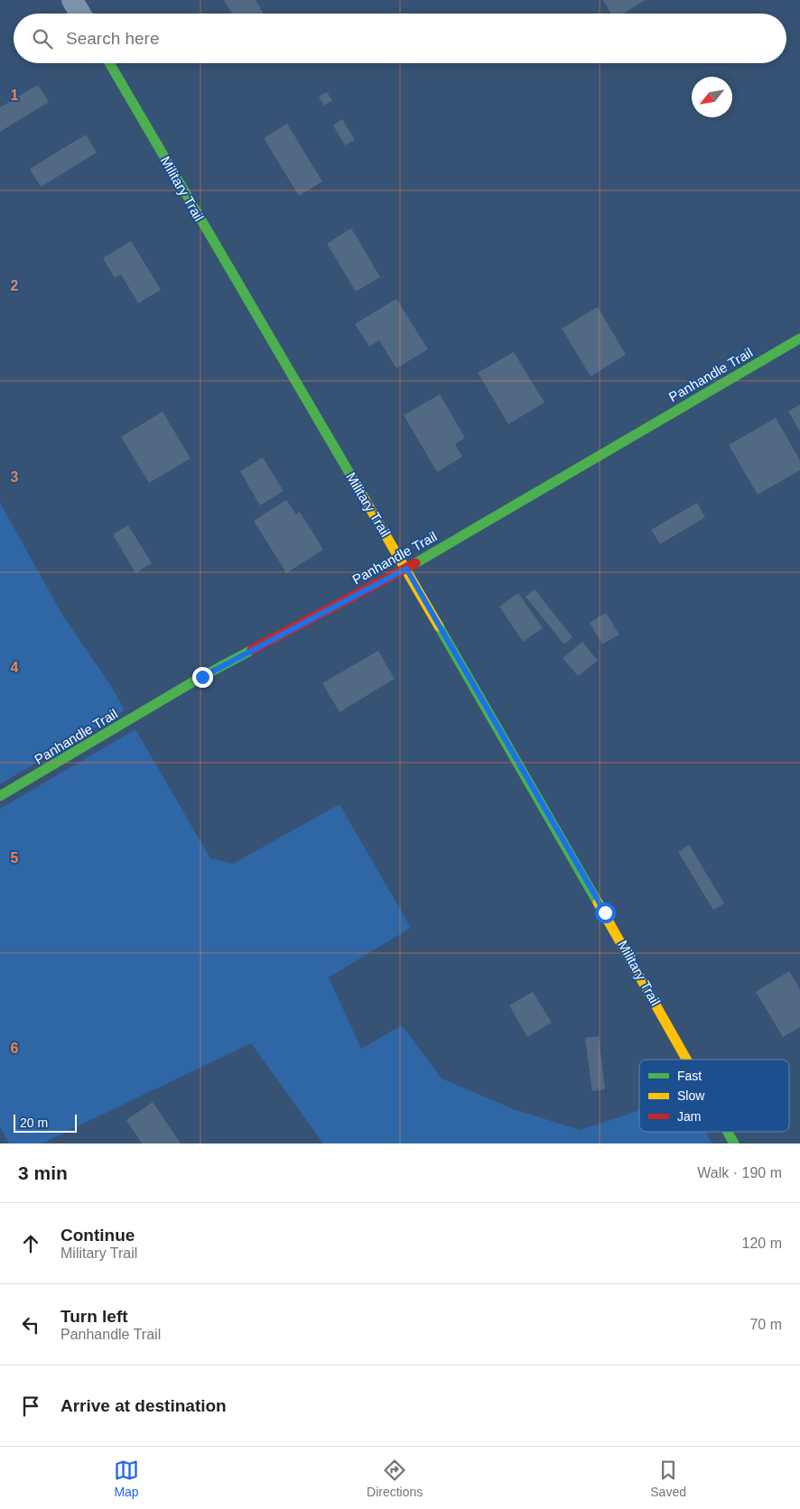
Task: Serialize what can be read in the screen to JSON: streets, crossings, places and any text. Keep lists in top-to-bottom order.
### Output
{
  "streets": {
    "street": ["Military Trail", "Panhandle Trail"]
  },
  "crossings": [
    ["Military Trail", "Panhandle Trail"]
  ],
  "legend": ["Fast", "Slow", "Jam"],
  "scale_bar": "20 m",
  "north": "bottom left",
  "page": {
    "search": "Search here",
    "scale": "20 m",
    "heading": ["3 min", "Walk · 190 m"],
    "list": [
      ["Continue", "Military Trail", "120 m"],
      ["Turn left", "Panhandle Trail", "70 m"],
      "Arrive at destination"
    ],
    "nav": ["Map", "Directions", "Saved"]
  },
  "grid": {
    "rows": [
      "1",
      "2",
      "3",
      "4",
      "5",
      "6"
    ]
  }
}
